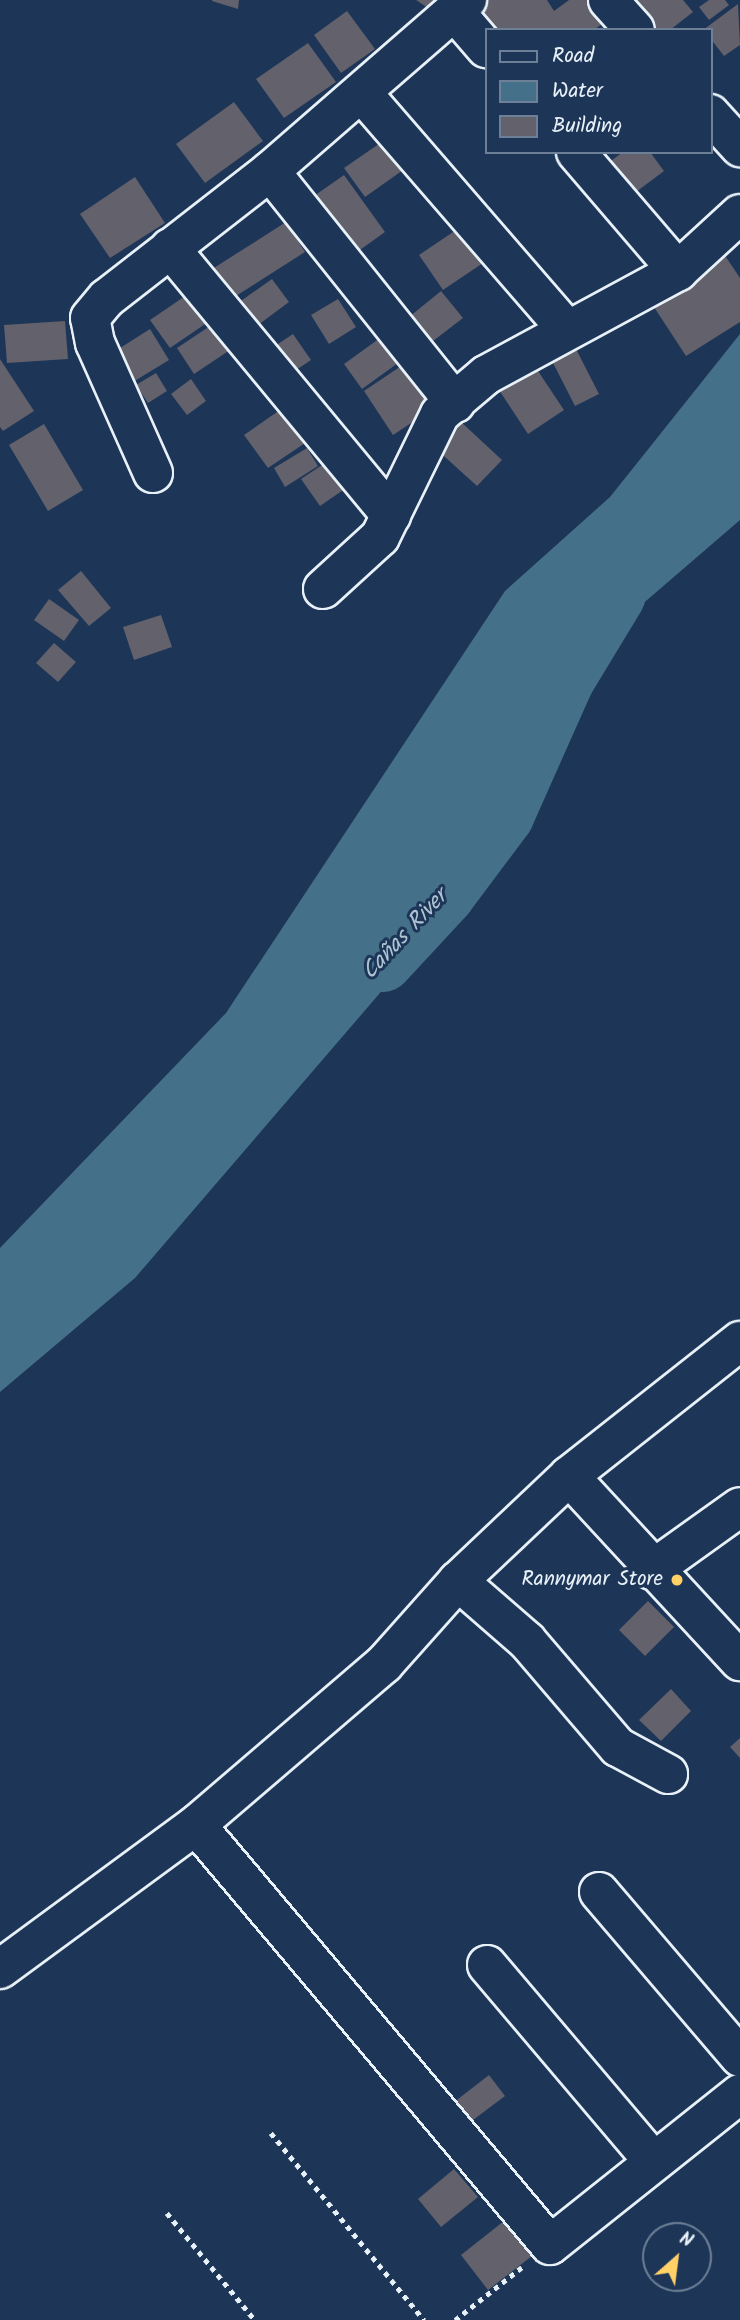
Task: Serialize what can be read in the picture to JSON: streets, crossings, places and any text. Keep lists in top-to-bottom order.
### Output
{
  "water": ["Cañas River"],
  "places": ["Rannymar Store"],
  "legend": ["Road", "Water", "Building"],
  "north": "top right"
}
